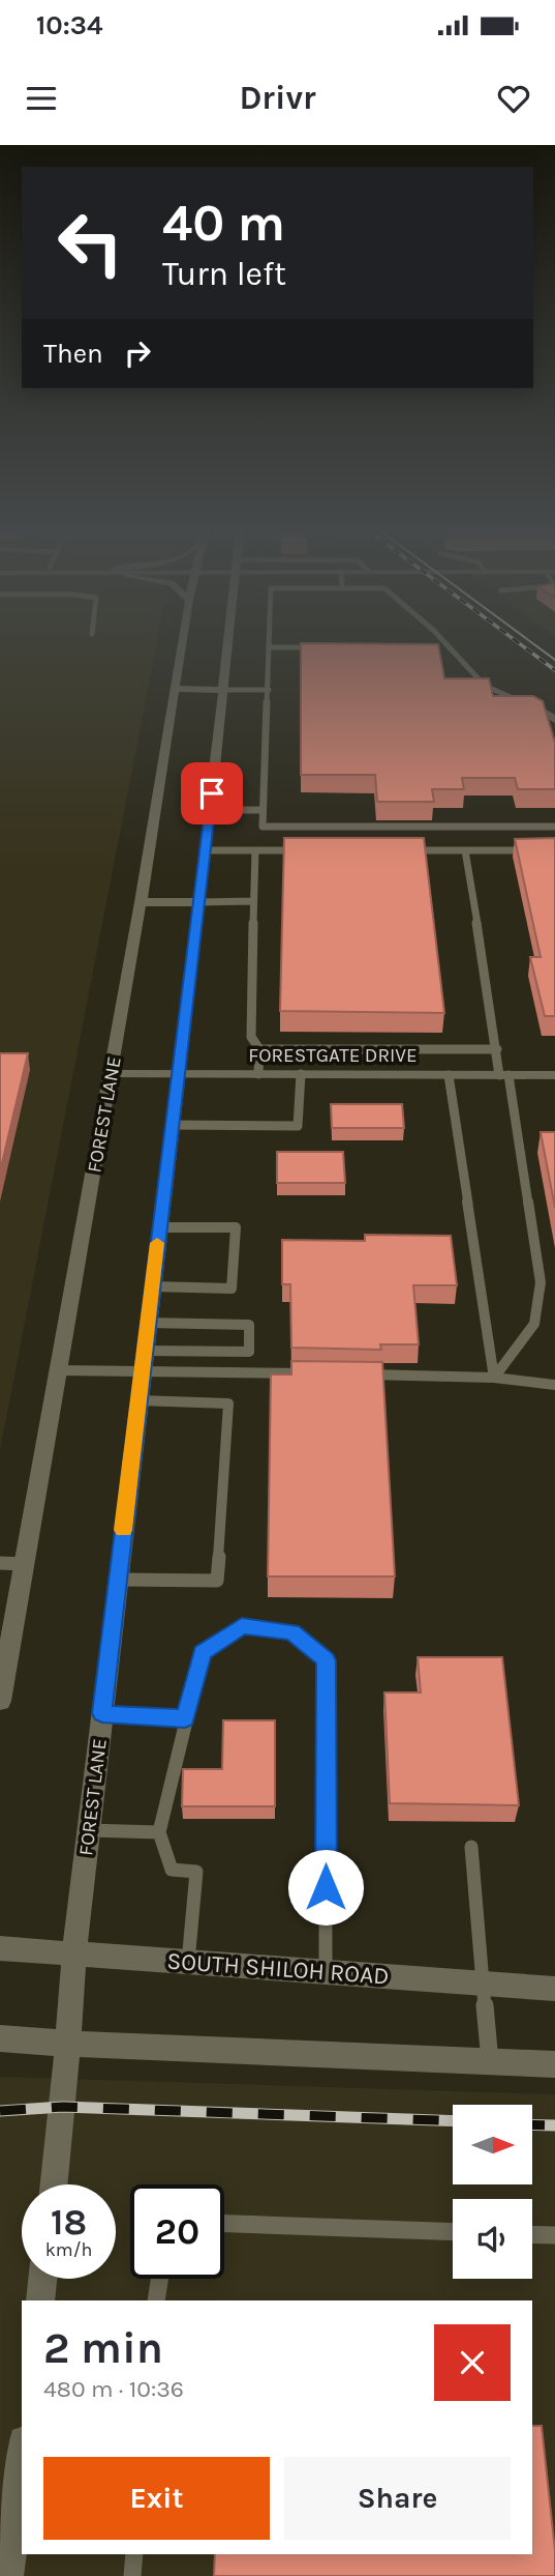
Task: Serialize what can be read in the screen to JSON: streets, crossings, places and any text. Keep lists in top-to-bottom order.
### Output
{
  "streets": {
    "main road": ["FORESTGATE DRIVE", "FOREST LANE", "SOUTH SHILOH ROAD"]
  },
  "crossings": [
    ["FORESTGATE DRIVE", "FOREST LANE"],
    ["FOREST LANE", "SOUTH SHILOH ROAD"]
  ],
  "north": "right",
  "page": {
    "status": "10:34",
    "header": "Drivr",
    "turn": ["40 m", "Turn left"],
    "then": "Then",
    "speed": "18 km/h",
    "limit": "20",
    "heading": ["2 min", "480 m · 10:36"],
    "buttons": ["Exit", "Share"]
  }
}
